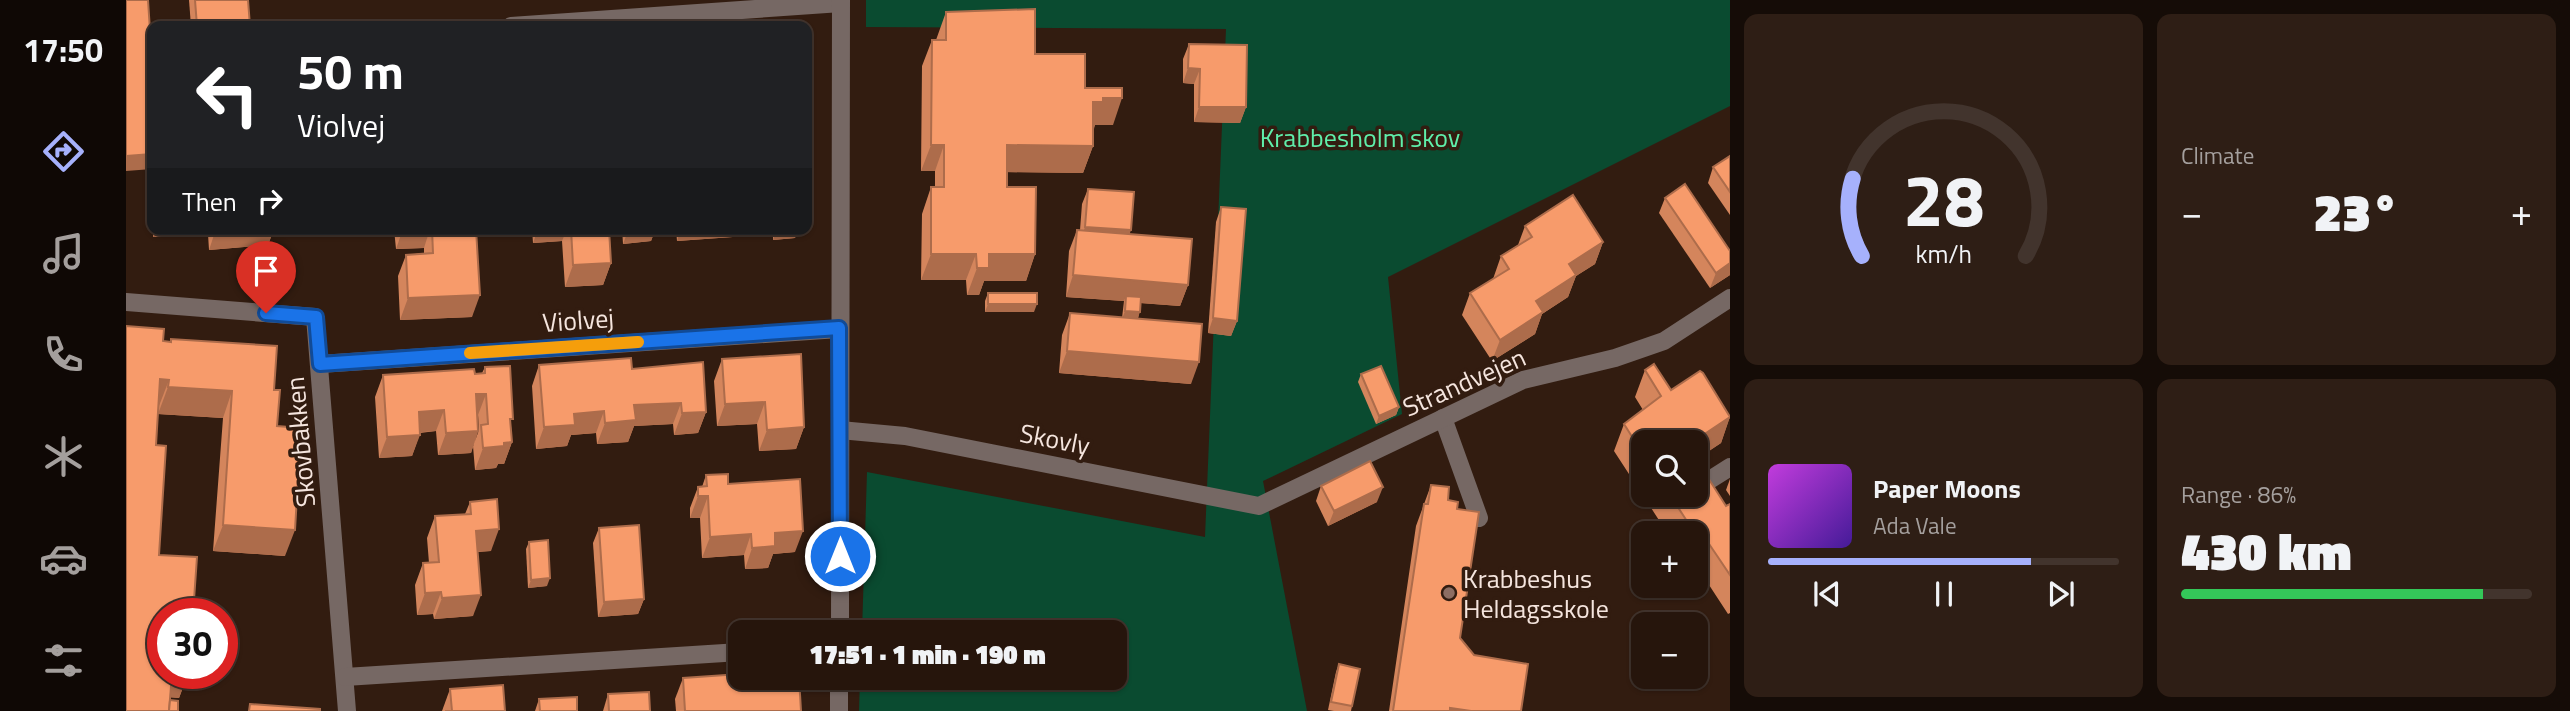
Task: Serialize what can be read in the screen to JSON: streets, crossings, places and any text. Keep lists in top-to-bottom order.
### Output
{
  "streets": {
    "street": [
      "Violvej",
      "Strandvejen",
      "Skovly",
      "Skovbakken"
    ]
  },
  "crossings": [
    ["Violvej", "Skovbakken"],
    ["Strandvejen", "Skovly"]
  ],
  "parks": ["Krabbesholm skov"],
  "places": ["Krabbeshus Heldagsskole"],
  "page": {
    "tabs": "17:50",
    "tile": [
      "Climate",
      ["Range · 86%", "430 km"]
    ],
    "turn": ["50 m", "Violvej"],
    "then": "Then",
    "heat": ["−", "23°", "+"],
    "map_buttons": ["+", "−"],
    "song": ["Paper Moons", "Ada Vale"],
    "limit": "30",
    "trip": "17:51 · 1 min · 190 m",
    "gauge": ["28", "km/h"]
  }
}
